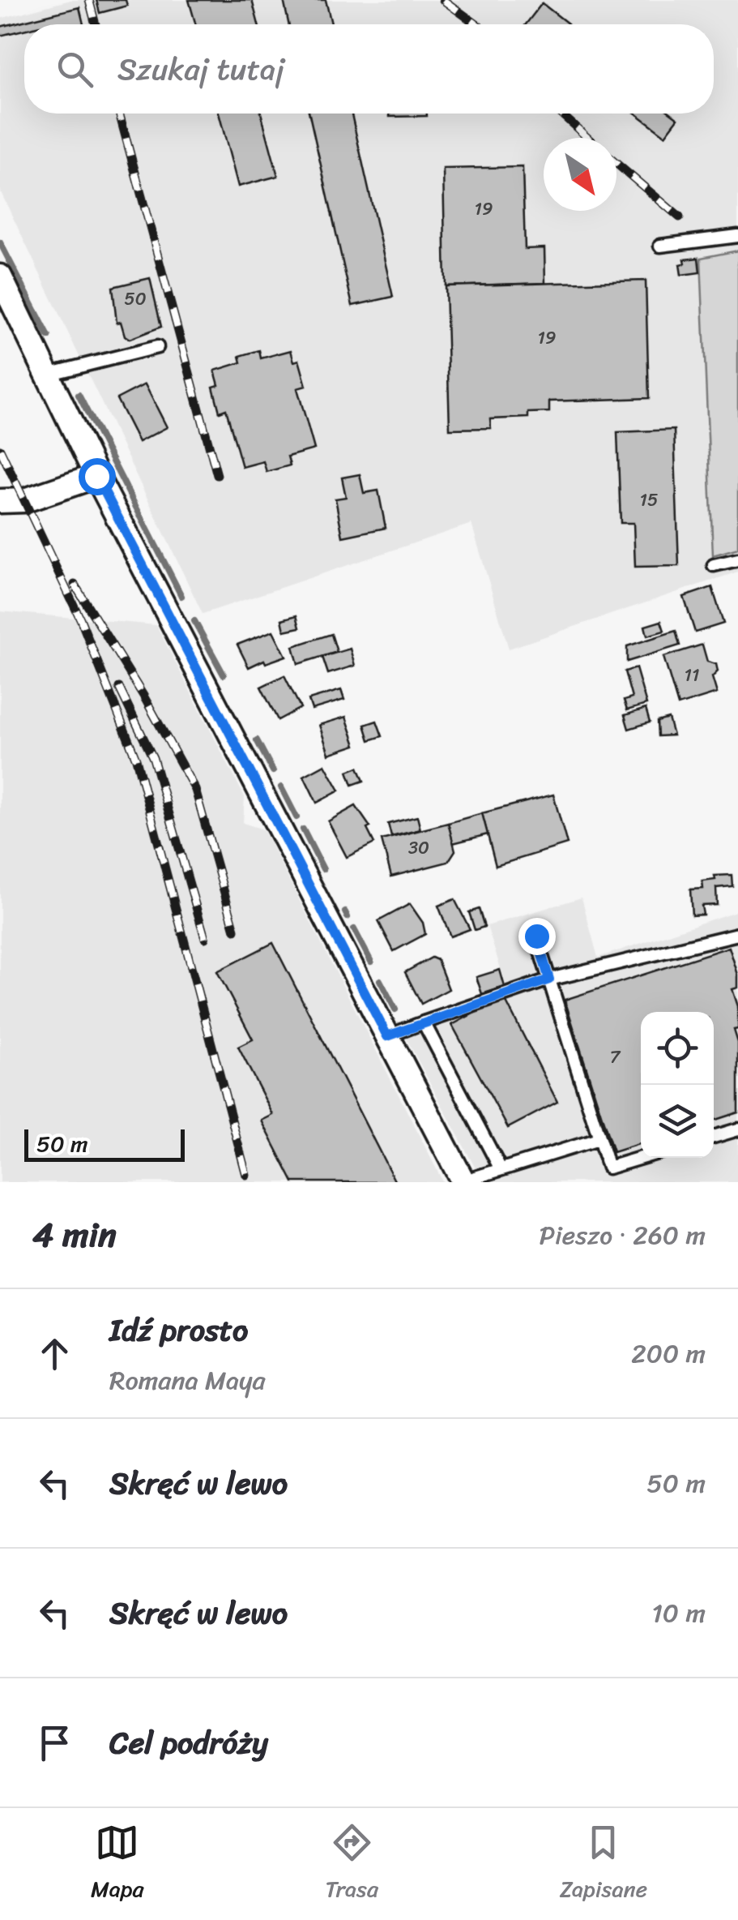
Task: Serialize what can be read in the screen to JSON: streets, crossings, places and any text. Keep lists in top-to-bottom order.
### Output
{
  "house_numbers": [
    "19",
    "50",
    "19",
    "15",
    "11",
    "30",
    "7"
  ],
  "scale_bar": "50 m",
  "north": "bottom right",
  "page": {
    "search": "Szukaj tutaj",
    "scale": "50 m",
    "heading": ["4 min", "Pieszo · 260 m"],
    "list": [
      ["Idź prosto", "Romana Maya", "200 m"],
      ["Skręć w lewo", "50 m"],
      ["Skręć w lewo", "10 m"],
      "Cel podróży"
    ],
    "nav": ["Mapa", "Trasa", "Zapisane"]
  }
}
